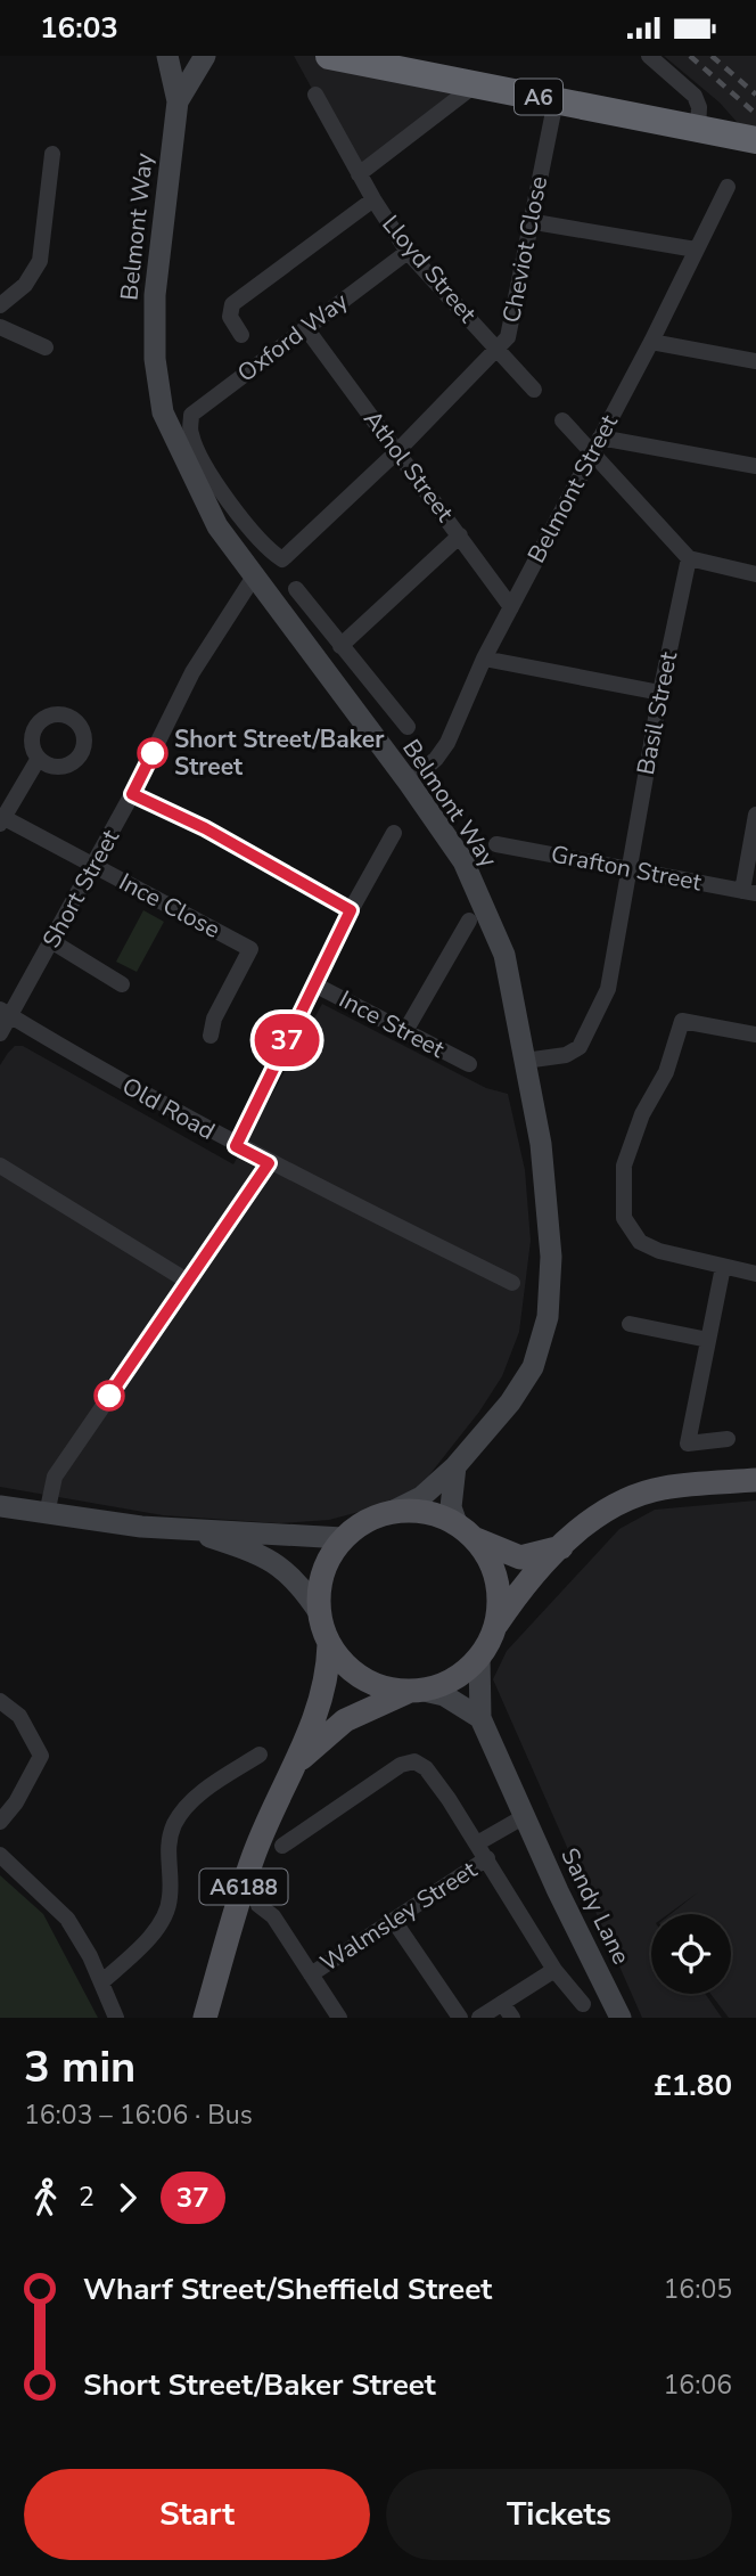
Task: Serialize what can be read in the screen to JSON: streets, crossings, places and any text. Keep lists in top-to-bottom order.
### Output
{
  "streets": {
    "highway": ["A6"],
    "main road": ["A6188"],
    "street": [
      "Belmont Way",
      "Cheviot Close",
      "Lloyd Street",
      "Oxford Way",
      "Athol Street",
      "Belmont Street",
      "Basil Street",
      "Grafton Street",
      "Short Street",
      "Ince Close",
      "Ince Street",
      "Old Road",
      "Sandy Lane",
      "Walmsley Street"
    ]
  },
  "crossings": [
    ["A6", "Cheviot Close"],
    ["Belmont Way", "Belmont Street"],
    ["Belmont Way", "Short Street"],
    ["Belmont Way", "A6188"],
    ["Belmont Way", "Sandy Lane"],
    ["Cheviot Close", "Lloyd Street"],
    ["Cheviot Close", "Oxford Way"],
    ["Cheviot Close", "Athol Street"],
    ["Lloyd Street", "Oxford Way"],
    ["Oxford Way", "Athol Street"],
    ["Athol Street", "Belmont Street"],
    ["Basil Street", "Grafton Street"],
    ["Short Street", "Ince Close"],
    ["Short Street", "Old Road"],
    ["A6188", "Sandy Lane"]
  ],
  "places": ["Short Street/Baker Street"],
  "lines": ["bus line 37"],
  "page": {
    "status": "16:03",
    "on_map": "37",
    "heading": ["3 min", "16:03 – 16:06 · Bus", "£1.80"],
    "legs": ["2", "37"],
    "list": [
      {
        "name": "Wharf Street/Sheffield Street",
        "value": "16:05"
      },
      {
        "name": "Short Street/Baker Street",
        "value": "16:06"
      }
    ],
    "buttons": ["Start", "Tickets"]
  }
}
